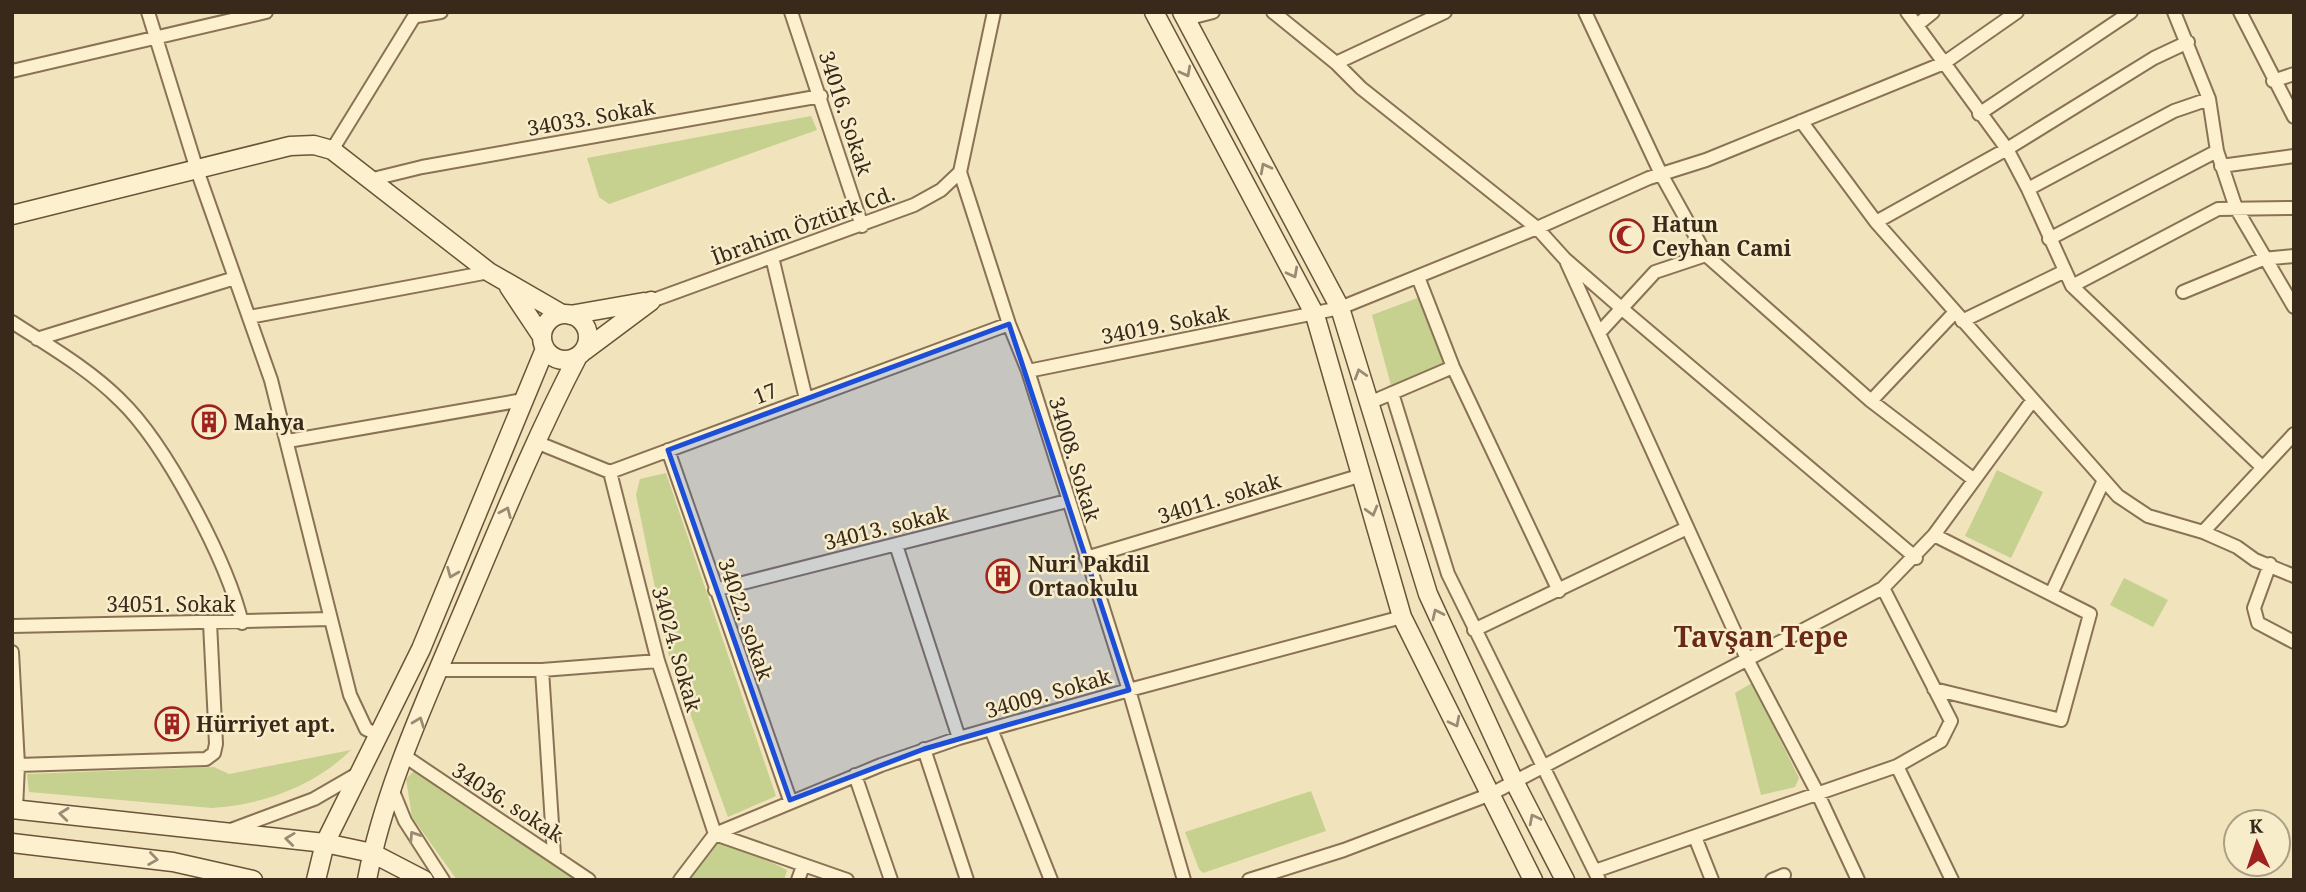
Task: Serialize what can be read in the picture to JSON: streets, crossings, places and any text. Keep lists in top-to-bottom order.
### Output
{
  "streets": {
    "street": [
      "34016. Sokak",
      "34033. Sokak",
      "İbrahim Öztürk Cd.",
      "34019. Sokak",
      "17",
      "34008. Sokak",
      "34011. sokak",
      "34013. sokak",
      "34051. Sokak",
      "34022. sokak",
      "34024. Sokak",
      "34009. Sokak",
      "34036. sokak"
    ]
  },
  "crossings": [
    ["34016. Sokak", "34033. Sokak"],
    ["34016. Sokak", "İbrahim Öztürk Cd."],
    ["İbrahim Öztürk Cd.", "34008. Sokak"],
    ["34019. Sokak", "34008. Sokak"],
    ["17", "34008. Sokak"],
    ["17", "34022. sokak"],
    ["17", "34024. Sokak"],
    ["34008. Sokak", "34011. sokak"],
    ["34008. Sokak", "34013. sokak"],
    ["34008. Sokak", "34009. Sokak"],
    ["34013. sokak", "34022. sokak"],
    ["34022. sokak", "34009. Sokak"],
    ["34024. Sokak", "34009. Sokak"]
  ],
  "districts": ["Tavşan Tepe"],
  "places": {
    "mosque": ["Hatun Ceyhan Cami"],
    "building": ["Mahya", "Nuri Pakdil Ortaokulu", "Hürriyet apt."]
  },
  "north": "top"
}
